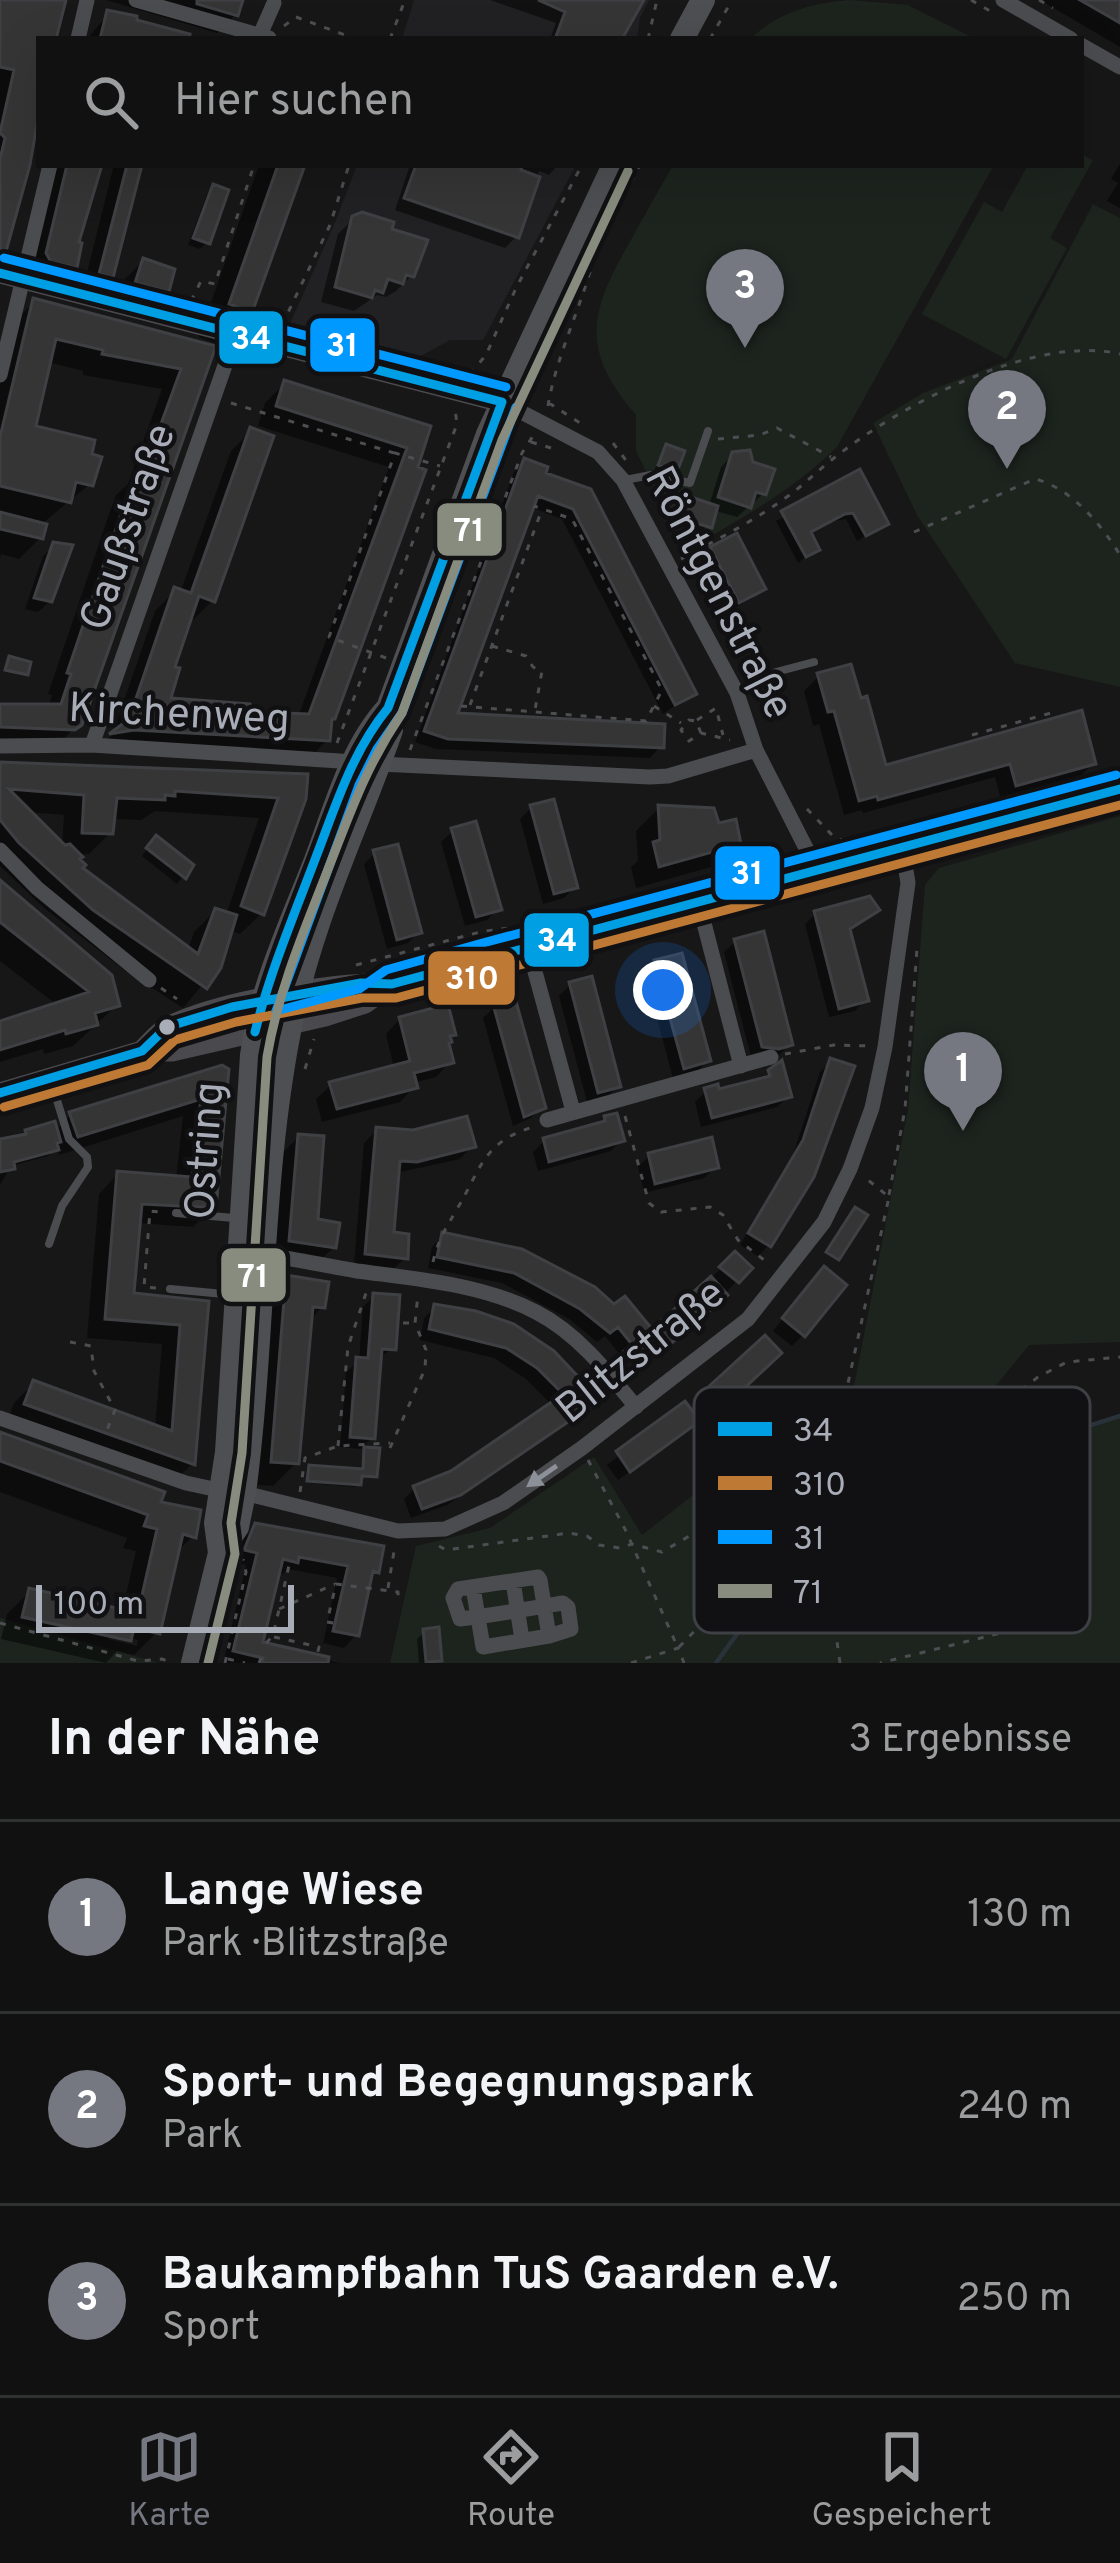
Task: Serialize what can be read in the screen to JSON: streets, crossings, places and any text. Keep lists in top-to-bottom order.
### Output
{
  "streets": {
    "main road": ["Ostring"],
    "street": [
      "Gaußstraße",
      "Röntgenstraße",
      "Kirchenweg",
      "Blitzstraße"
    ]
  },
  "crossings": [
    ["Gaußstraße", "Kirchenweg"],
    ["Röntgenstraße", "Kirchenweg"],
    ["Röntgenstraße", "Ostring"],
    ["Kirchenweg", "Ostring"],
    ["Ostring", "Blitzstraße"]
  ],
  "lines": [
    "transit line 71",
    "transit line 31",
    "transit line 34",
    "transit line 310"
  ],
  "legend": [
    "34",
    "310",
    "31",
    "71"
  ],
  "scale_bar": "100 m",
  "page": {
    "search": "Hier suchen",
    "pins": ["3", "2", "1"],
    "scale": "100 m",
    "heading": ["In der Nähe", "3 Ergebnisse"],
    "list": [
      {
        "mark": "1",
        "name": "Lange Wiese",
        "note": "Park · Blitzstraße",
        "value": "130 m"
      },
      {
        "mark": "2",
        "name": "Sport- und Begegnungspark",
        "note": "Park",
        "value": "240 m"
      },
      {
        "mark": "3",
        "name": "Baukampfbahn TuS Gaarden e.V.",
        "note": "Sport",
        "value": "250 m"
      }
    ],
    "nav": ["Karte", "Route", "Gespeichert"]
  }
}
